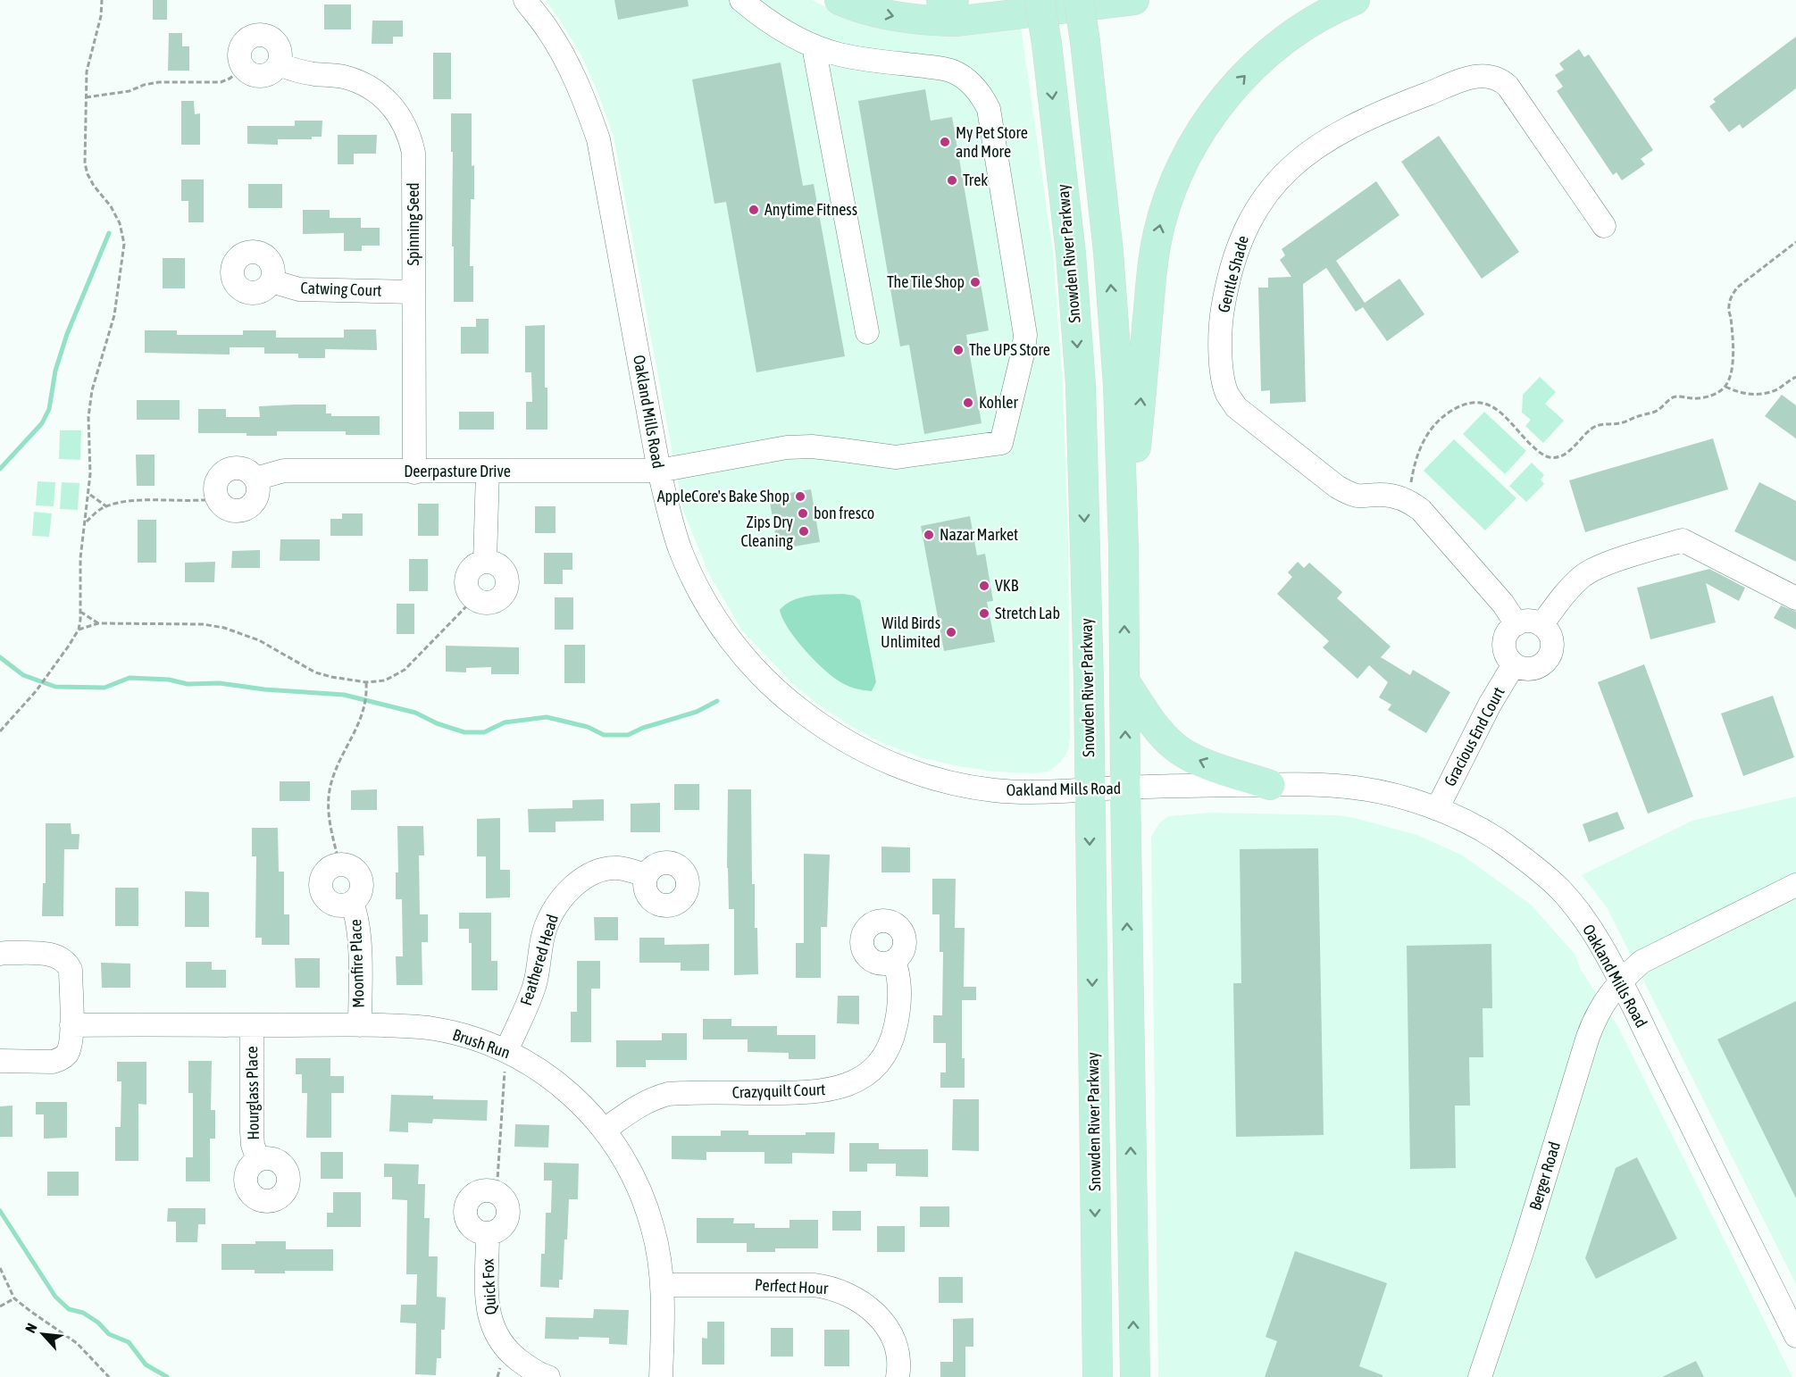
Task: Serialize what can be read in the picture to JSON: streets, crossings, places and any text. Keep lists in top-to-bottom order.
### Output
{
  "streets": {
    "main road": ["Snowden River Parkway"],
    "street": [
      "Spinning Seed",
      "Gentle Shade",
      "Catwing Court",
      "Oakland Mills Road",
      "Deerpasture Drive",
      "Gracious End Court",
      "Feathered Head",
      "Moonfire Place",
      "Brush Run",
      "Crazyquilt Court",
      "Hourglass Place",
      "Berger Road",
      "Quick Fox",
      "Perfect Hour"
    ]
  },
  "crossings": [
    ["Spinning Seed", "Catwing Court"],
    ["Spinning Seed", "Deerpasture Drive"],
    ["Snowden River Parkway", "Oakland Mills Road"],
    ["Gentle Shade", "Gracious End Court"],
    ["Oakland Mills Road", "Deerpasture Drive"],
    ["Oakland Mills Road", "Gracious End Court"],
    ["Oakland Mills Road", "Berger Road"],
    ["Feathered Head", "Brush Run"],
    ["Moonfire Place", "Brush Run"],
    ["Brush Run", "Crazyquilt Court"],
    ["Brush Run", "Hourglass Place"],
    ["Brush Run", "Perfect Hour"]
  ],
  "places": [
    "My Pet Store and More",
    "Trek",
    "Anytime Fitness",
    "The Tile Shop",
    "The UPS Store",
    "Kohler",
    "AppleCore's Bake Shop",
    "bon fresco",
    "Zips Dry Cleaning",
    "Nazar Market",
    "VKB",
    "Stretch Lab",
    "Wild Birds Unlimited"
  ],
  "north": "top left"
}
